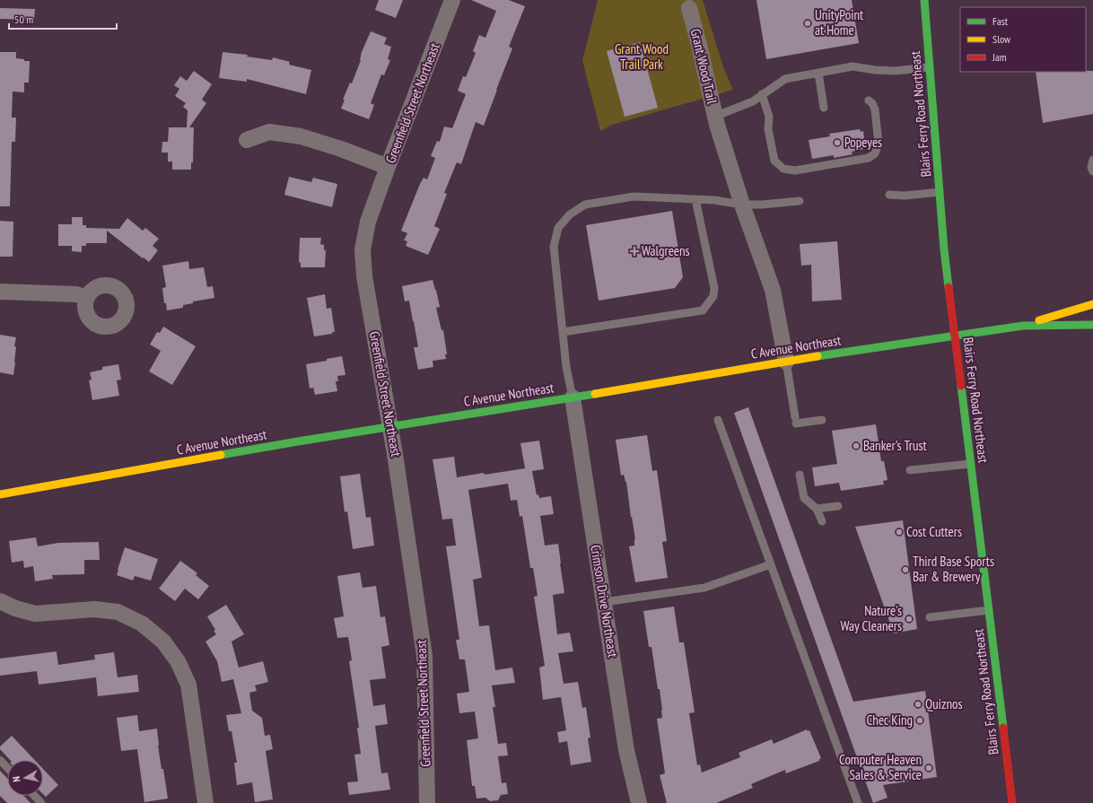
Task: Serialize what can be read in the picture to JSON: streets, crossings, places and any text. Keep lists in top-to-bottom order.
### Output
{
  "streets": {
    "main road": ["Blairs Ferry Road Northeast", "C Avenue Northeast"],
    "street": ["Grant Wood Trail", "Greenfield Street Northeast", "Crimson Drive Northeast"]
  },
  "crossings": [
    ["Grant Wood Trail", "C Avenue Northeast"],
    ["Greenfield Street Northeast", "C Avenue Northeast"],
    ["Blairs Ferry Road Northeast", "C Avenue Northeast"],
    ["C Avenue Northeast", "Crimson Drive Northeast"]
  ],
  "parks": ["Grant Wood Trail Park"],
  "places": {
    "other": [
      "UnityPoint at Home",
      "Popeyes",
      "Banker's Trust",
      "Cost Cutters",
      "Third Base Sports Bar & Brewery",
      "Nature's Way Cleaners",
      "Quiznos",
      "Chec King",
      "Computer Heaven Sales & Service"
    ],
    "health": ["Walgreens"]
  },
  "legend": ["Fast", "Slow", "Jam"],
  "scale_bar": "50 m",
  "north": "left"
}
